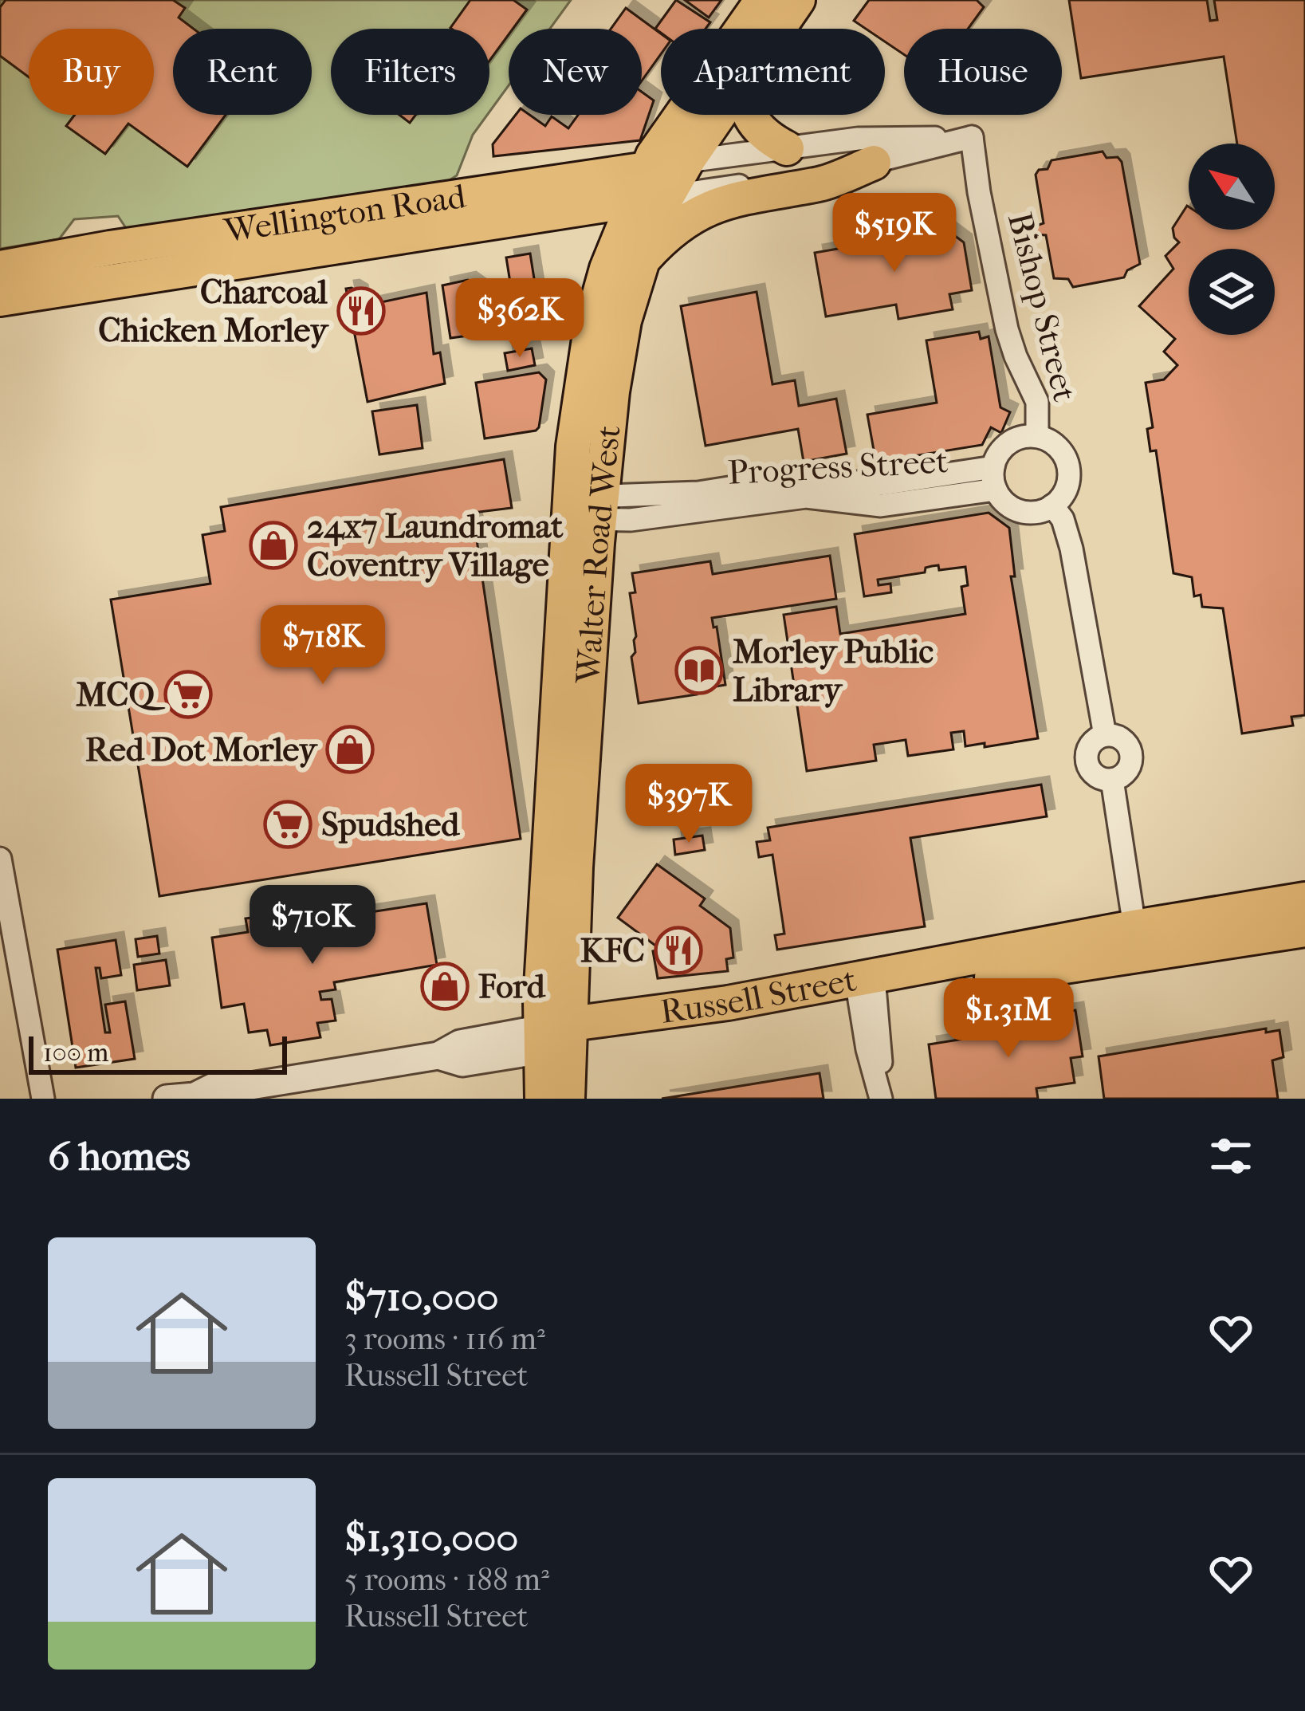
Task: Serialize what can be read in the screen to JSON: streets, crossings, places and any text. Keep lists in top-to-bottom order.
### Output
{
  "streets": {
    "main road": ["Wellington Road", "Walter Road West", "Russell Street"],
    "street": ["Bishop Street", "Progress Street"]
  },
  "crossings": [
    ["Wellington Road", "Walter Road West"],
    ["Bishop Street", "Progress Street"],
    ["Progress Street", "Walter Road West"],
    ["Walter Road West", "Russell Street"]
  ],
  "places": {
    "restaurant": ["Charcoal Chicken Morley", "KFC"],
    "shop": ["24x7 Laundromat Coventry Village", "Red Dot Morley", "Ford"],
    "library": ["Morley Public Library"],
    "supermarket": ["MCQ", "Spudshed"]
  },
  "scale_bar": "100 m",
  "north": "top left",
  "page": {
    "chip": [
      "Buy",
      "Rent",
      "Filters",
      "New",
      "Apartment",
      "House"
    ],
    "price": [
      "$519K",
      "$362K",
      "$718K",
      "$397K",
      "$710K",
      "$1.31M"
    ],
    "scale": "100 m",
    "heading": "6 homes",
    "list": [
      {
        "name": "$710,000",
        "note": "3 rooms · 116 m² · Russell Street"
      },
      {
        "name": "$1,310,000",
        "note": "5 rooms · 188 m² · Russell Street"
      }
    ]
  }
}
